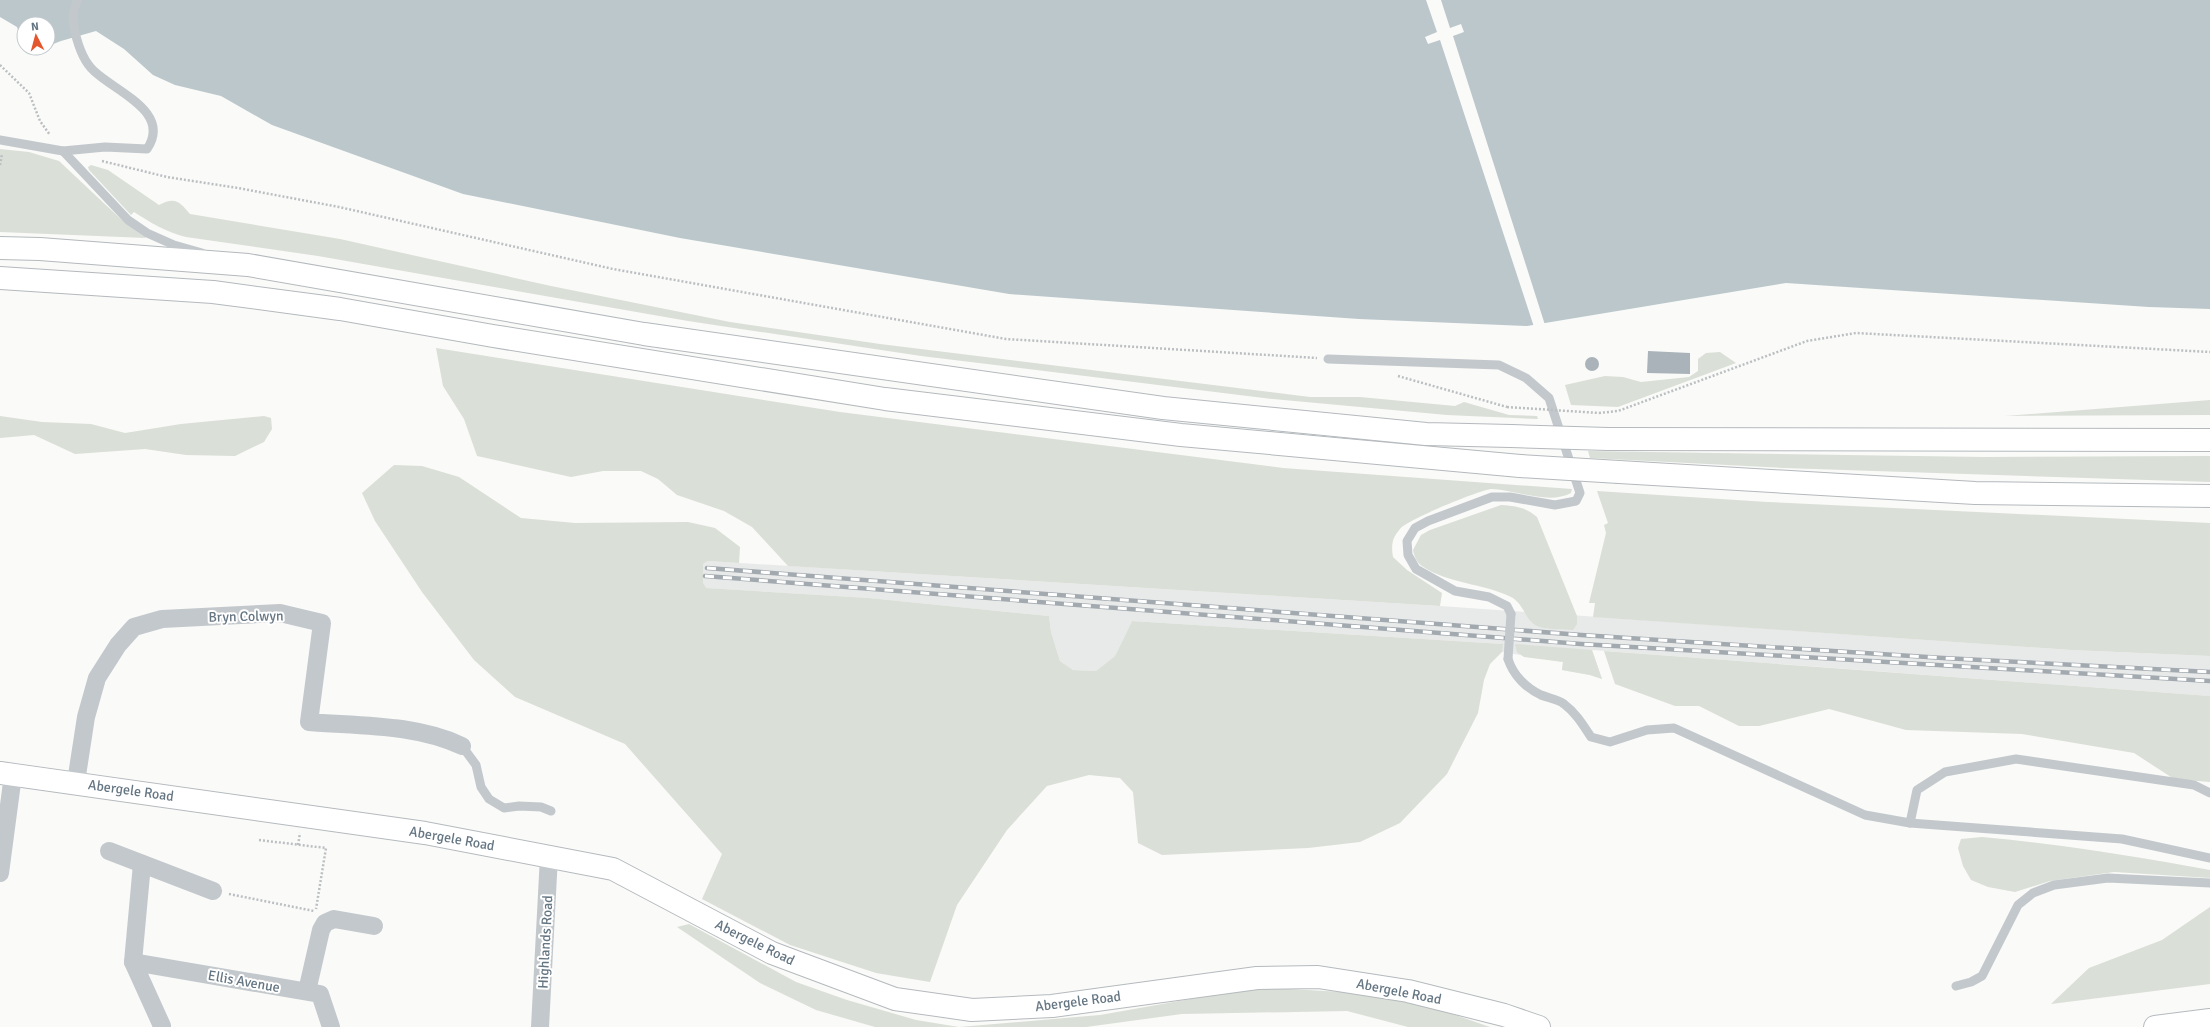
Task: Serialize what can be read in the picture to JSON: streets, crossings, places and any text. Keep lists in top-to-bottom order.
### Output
{
  "streets": {
    "main road": ["Abergele Road"],
    "street": ["Bryn Colwyn", "Highlands Road", "Ellis Avenue"]
  },
  "crossings": [
    ["Bryn Colwyn", "Abergele Road"],
    ["Abergele Road", "Highlands Road"]
  ],
  "north": "top"
}
